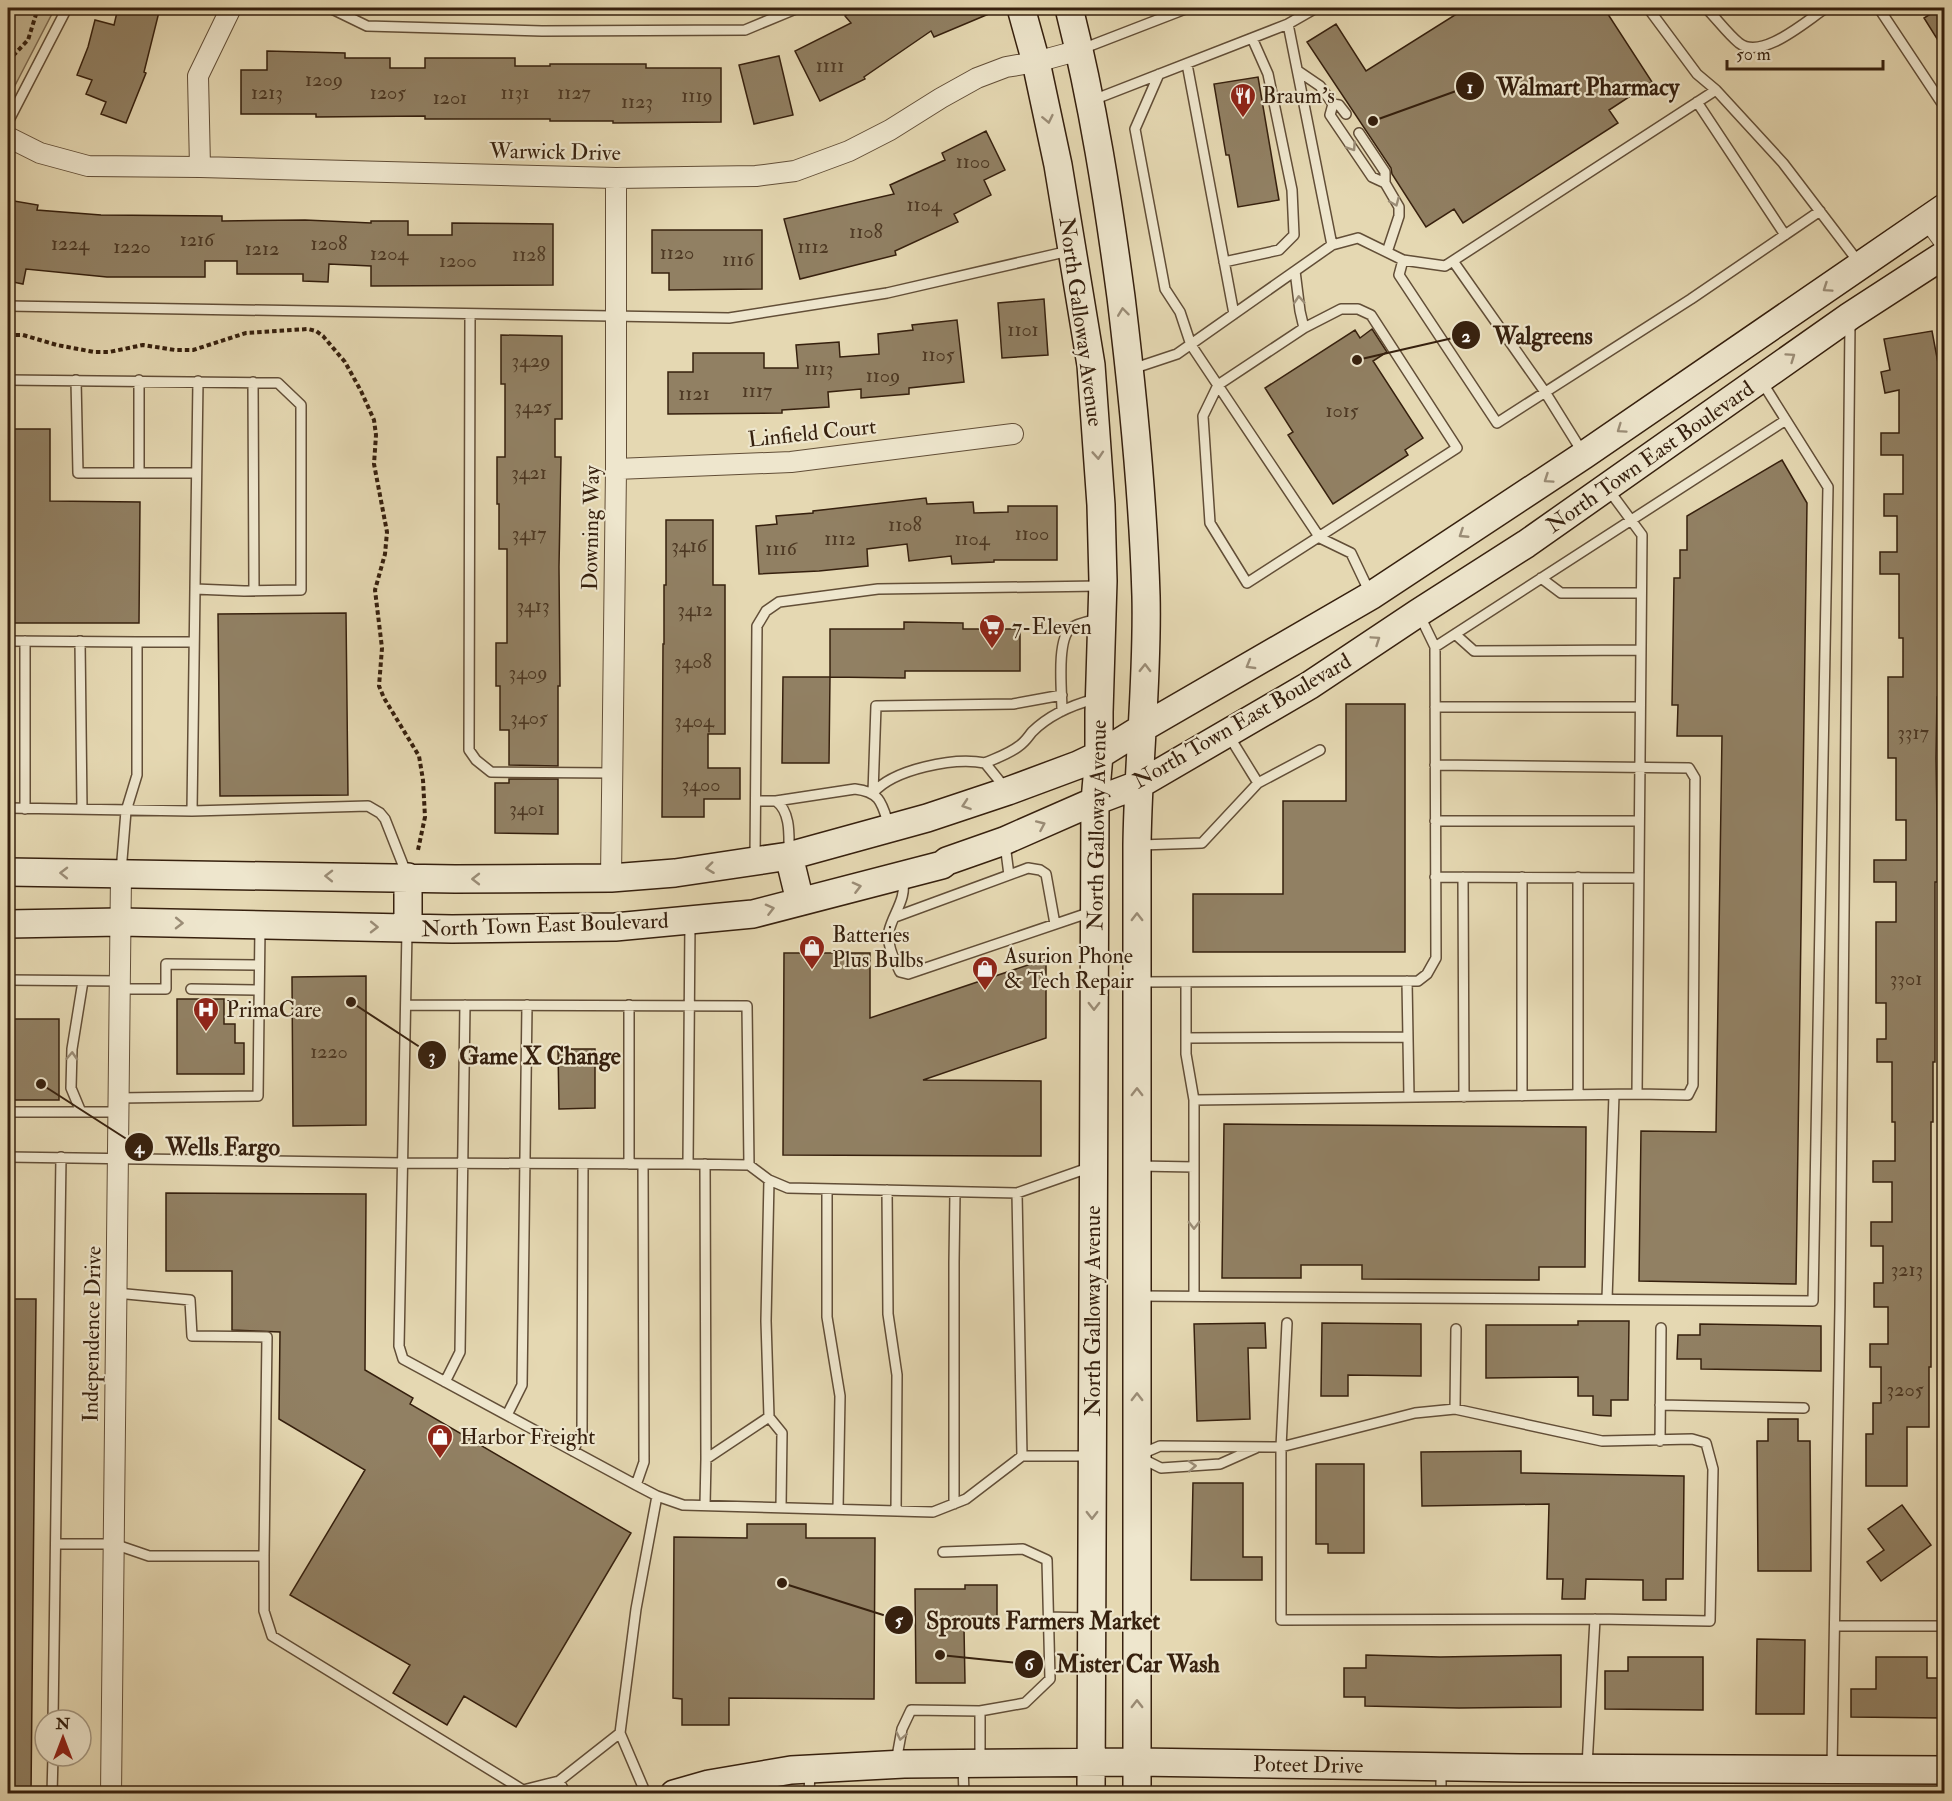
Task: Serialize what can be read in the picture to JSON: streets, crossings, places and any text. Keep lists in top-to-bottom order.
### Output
{
  "streets": {
    "main road": ["North Galloway Avenue", "North Town East Boulevard", "Poteet Drive"],
    "street": [
      "Warwick Drive",
      "Linfield Court",
      "Downing Way",
      "Independence Drive"
    ]
  },
  "crossings": [
    ["Warwick Drive", "North Galloway Avenue"],
    ["Warwick Drive", "Downing Way"],
    ["North Galloway Avenue", "North Town East Boulevard"],
    ["North Galloway Avenue", "Poteet Drive"],
    ["Linfield Court", "Downing Way"],
    ["North Town East Boulevard", "Downing Way"],
    ["North Town East Boulevard", "Independence Drive"]
  ],
  "places": {
    "restaurant": ["Braum's"],
    "other": [
      "Walmart Pharmacy",
      "Walgreens",
      "Game X Change",
      "Wells Fargo",
      "Sprouts Farmers Market",
      "Mister Car Wash"
    ],
    "supermarket": ["7-Eleven"],
    "shop": ["Batteries Plus Bulbs", "Asurion Phone & Tech Repair", "Harbor Freight"],
    "hospital": ["PrimaCare"]
  },
  "house_numbers": [
    "1111",
    "1209",
    "1213",
    "1205",
    "1131",
    "1127",
    "1119",
    "1201",
    "1123",
    "1100",
    "1104",
    "1108",
    "1216",
    "1224",
    "1208",
    "1220",
    "1112",
    "1212",
    "1120",
    "1204",
    "1128",
    "1116",
    "1200",
    "1101",
    "1105",
    "3429",
    "1113",
    "1109",
    "1117",
    "1121",
    "3425",
    "1015",
    "3421",
    "1108",
    "3417",
    "1100",
    "1112",
    "1104",
    "3416",
    "1116",
    "3413",
    "3412",
    "3408",
    "3409",
    "3405",
    "3404",
    "3317",
    "3400",
    "3401",
    "3301",
    "1220",
    "3213",
    "3205"
  ],
  "scale_bar": "50 m",
  "north": "top"
}
